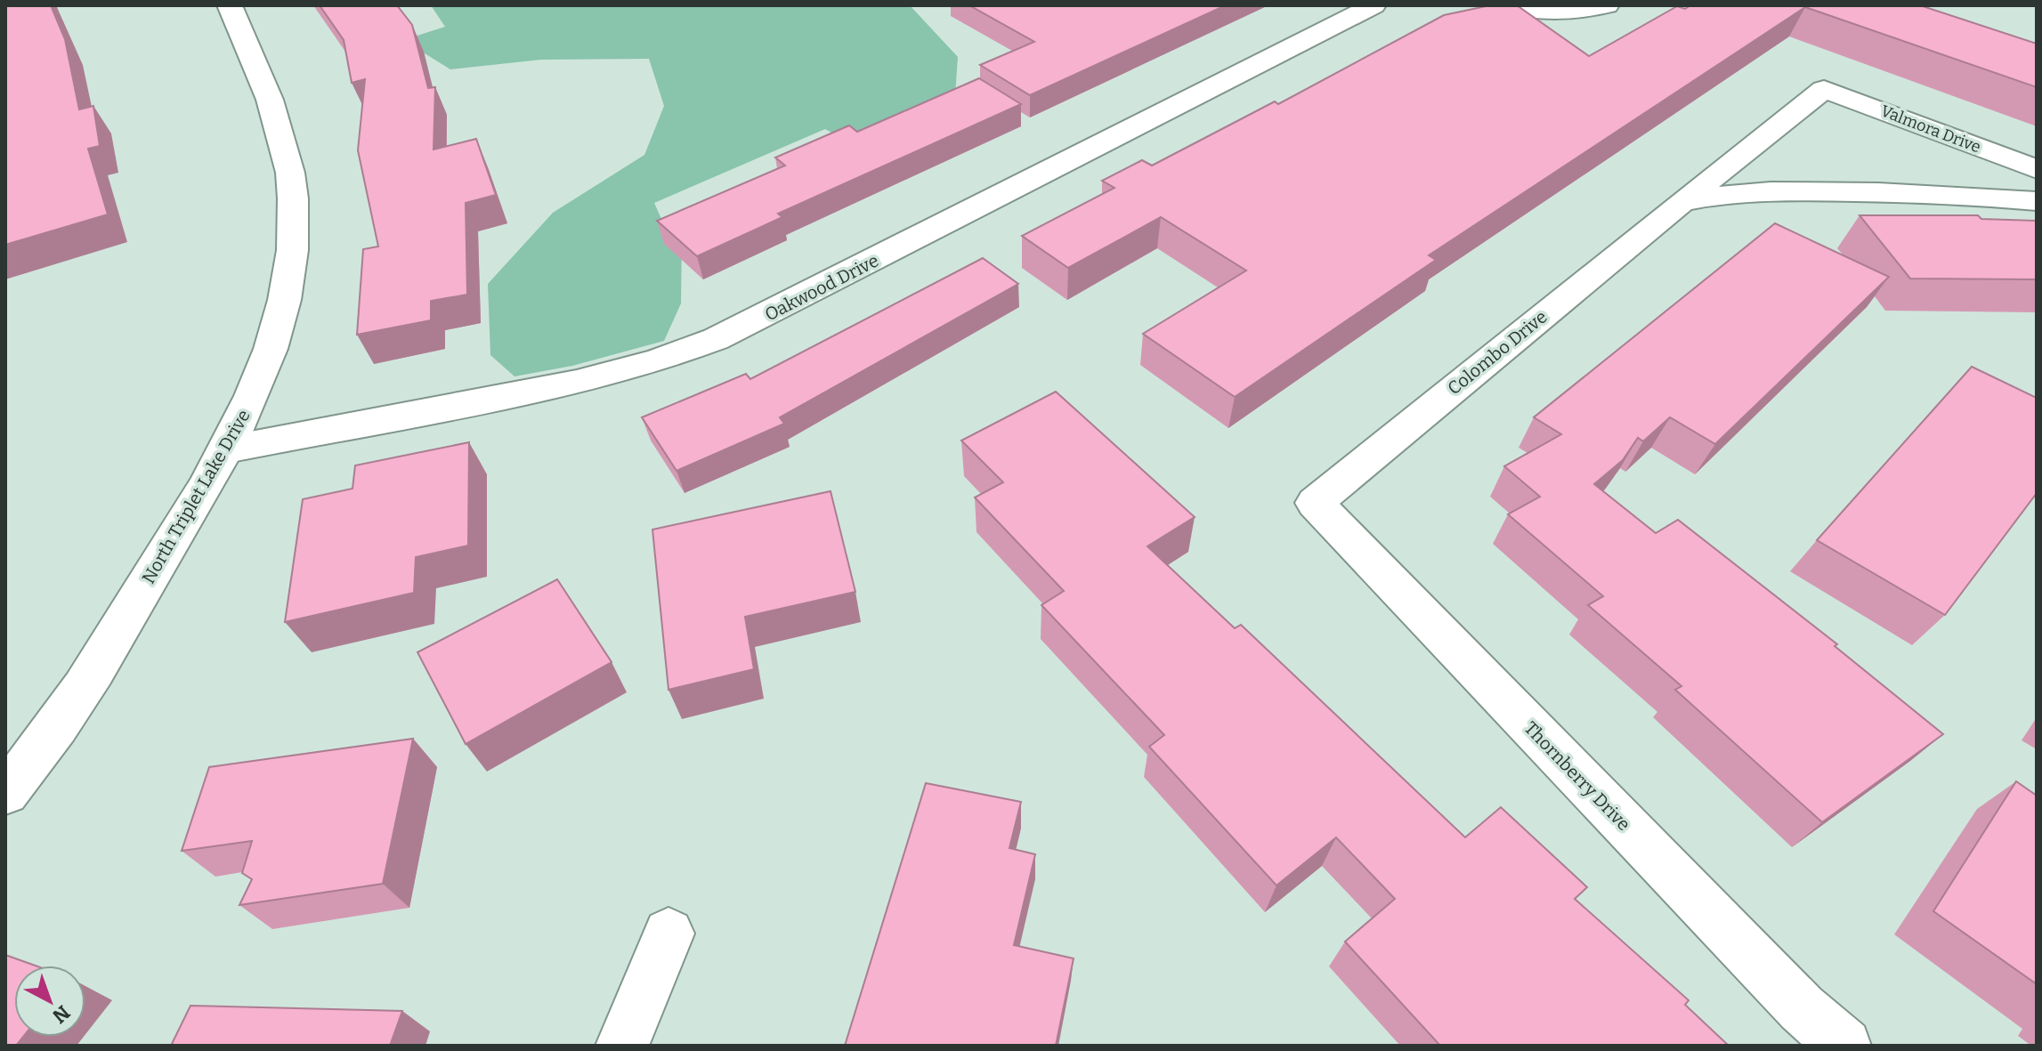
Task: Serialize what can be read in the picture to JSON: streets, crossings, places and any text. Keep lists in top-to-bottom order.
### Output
{
  "streets": {
    "street": [
      "Valmora Drive",
      "Oakwood Drive",
      "Colombo Drive",
      "North Triplet Lake Drive",
      "Thornberry Drive"
    ]
  },
  "crossings": [
    ["Valmora Drive", "Colombo Drive"],
    ["Oakwood Drive", "North Triplet Lake Drive"],
    ["Colombo Drive", "Thornberry Drive"]
  ],
  "north": "bottom right"
}
